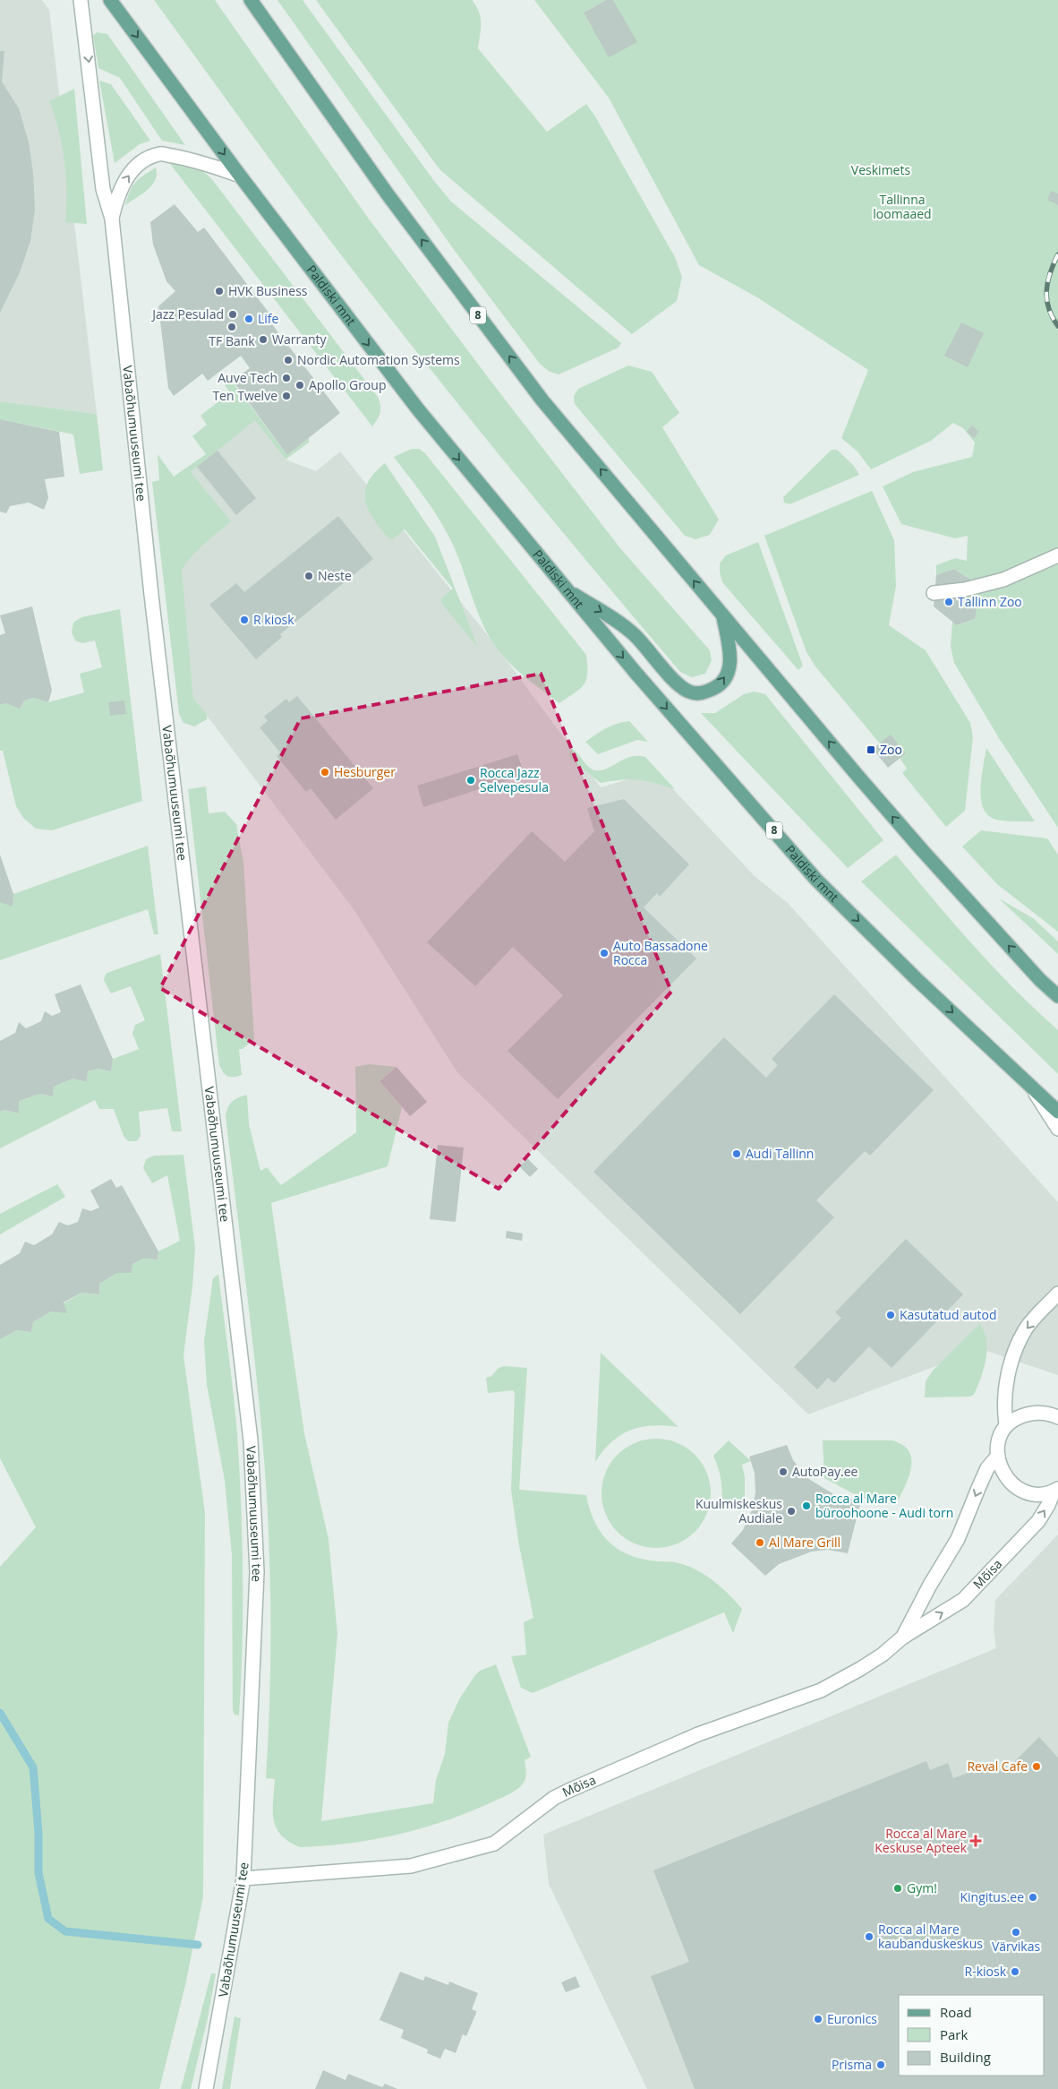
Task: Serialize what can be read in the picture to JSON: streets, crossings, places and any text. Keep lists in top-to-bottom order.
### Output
{
  "streets": {
    "main road": ["Paldiski mnt", "8"],
    "street": ["Vabaõhumuuseumi tee", "Mõisa"]
  },
  "crossings": [
    ["Vabaõhumuuseumi tee", "Mõisa"]
  ],
  "parks": ["Veskimets", "Tallinna loomaaed"],
  "places": {
    "other": [
      "HVK Business",
      "Jazz Pesulad",
      "Life",
      "TF Bank",
      "Warranty",
      "Nordic Automation Systems",
      "Auve Tech",
      "Apollo Group",
      "Ten Twelve",
      "Neste",
      "Tallinn Zoo",
      "R kiosk",
      "Hesburger",
      "Rocca Jazz Selvepesula",
      "Auto Bassadone Rocca",
      "Audi Tallinn",
      "Kasutatud autod",
      "AutoPay.ee",
      "Rocca al Mare büroohoone - Audi torn",
      "Kuulmiskeskus Audiale",
      "Al Mare Grill",
      "Reval Cafe",
      "Gym!",
      "Kingitus.ee",
      "Värvikas",
      "Rocca al Mare kaubanduskeskus",
      "R-kiosk",
      "Euronics",
      "Prisma"
    ],
    "transit": ["Zoo"],
    "health": ["Rocca al Mare Keskuse Apteek"]
  },
  "legend": ["Road", "Park", "Building"]
}
